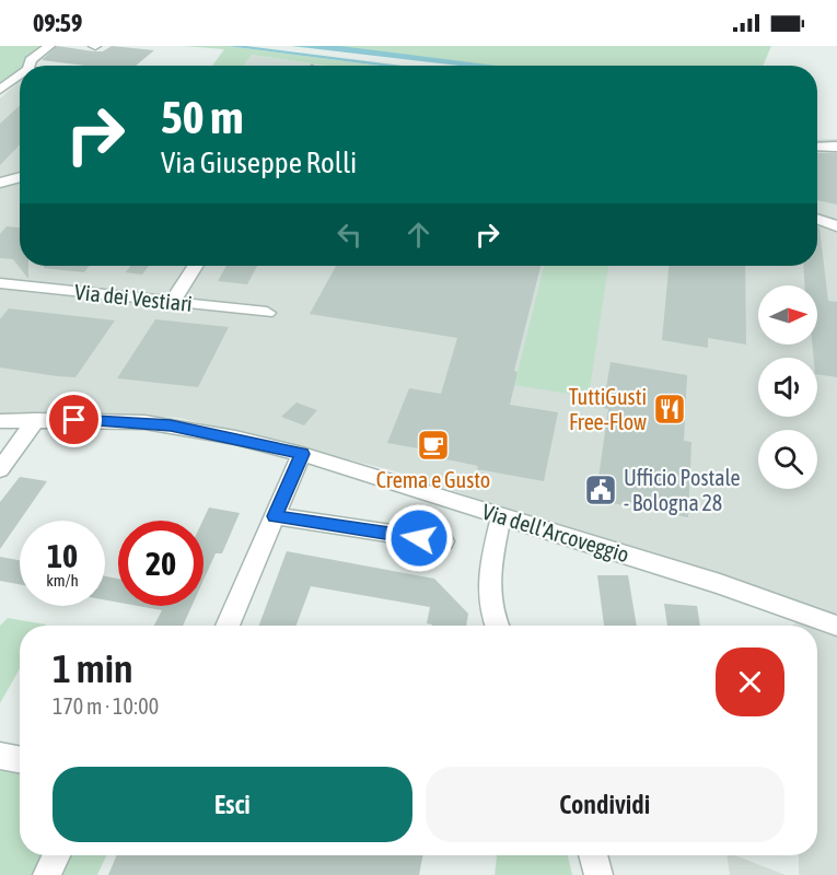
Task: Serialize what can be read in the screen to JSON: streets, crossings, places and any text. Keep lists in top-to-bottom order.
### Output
{
  "streets": {
    "street": ["Via dei Vestiari", "Via dell'Arcoveggio"]
  },
  "places": {
    "restaurant": ["TuttiGusti Free-Flow"],
    "cafe": ["Crema e Gusto"],
    "public building": ["Ufficio Postale - Bologna 28"]
  },
  "north": "right",
  "page": {
    "status": "09:59",
    "turn": ["50 m", "Via Giuseppe Rolli"],
    "speed": "10 km/h",
    "limit": "20",
    "heading": ["1 min", "170 m · 10:00"],
    "buttons": ["Esci", "Condividi"]
  }
}
